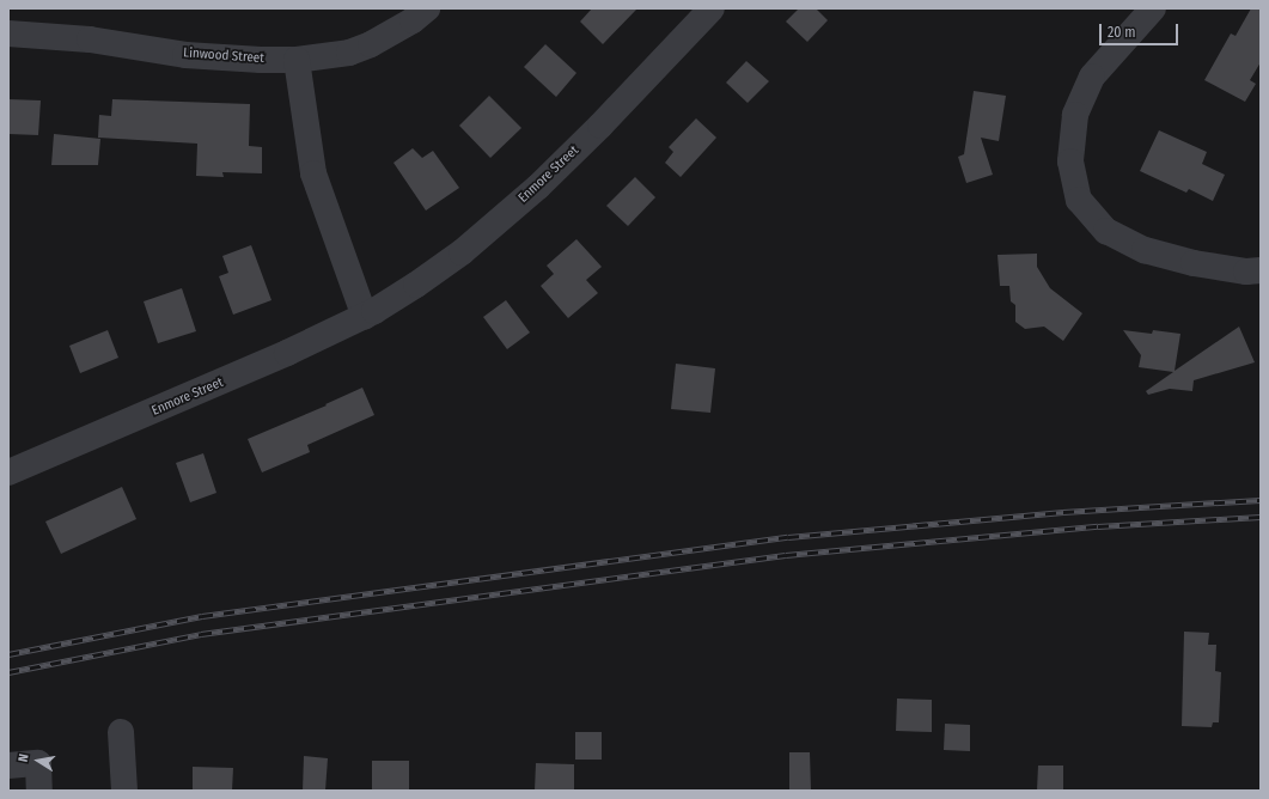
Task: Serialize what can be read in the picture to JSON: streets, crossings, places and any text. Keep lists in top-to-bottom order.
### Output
{
  "streets": {
    "street": ["Linwood Street", "Enmore Street"]
  },
  "scale_bar": "20 m",
  "north": "left"
}
